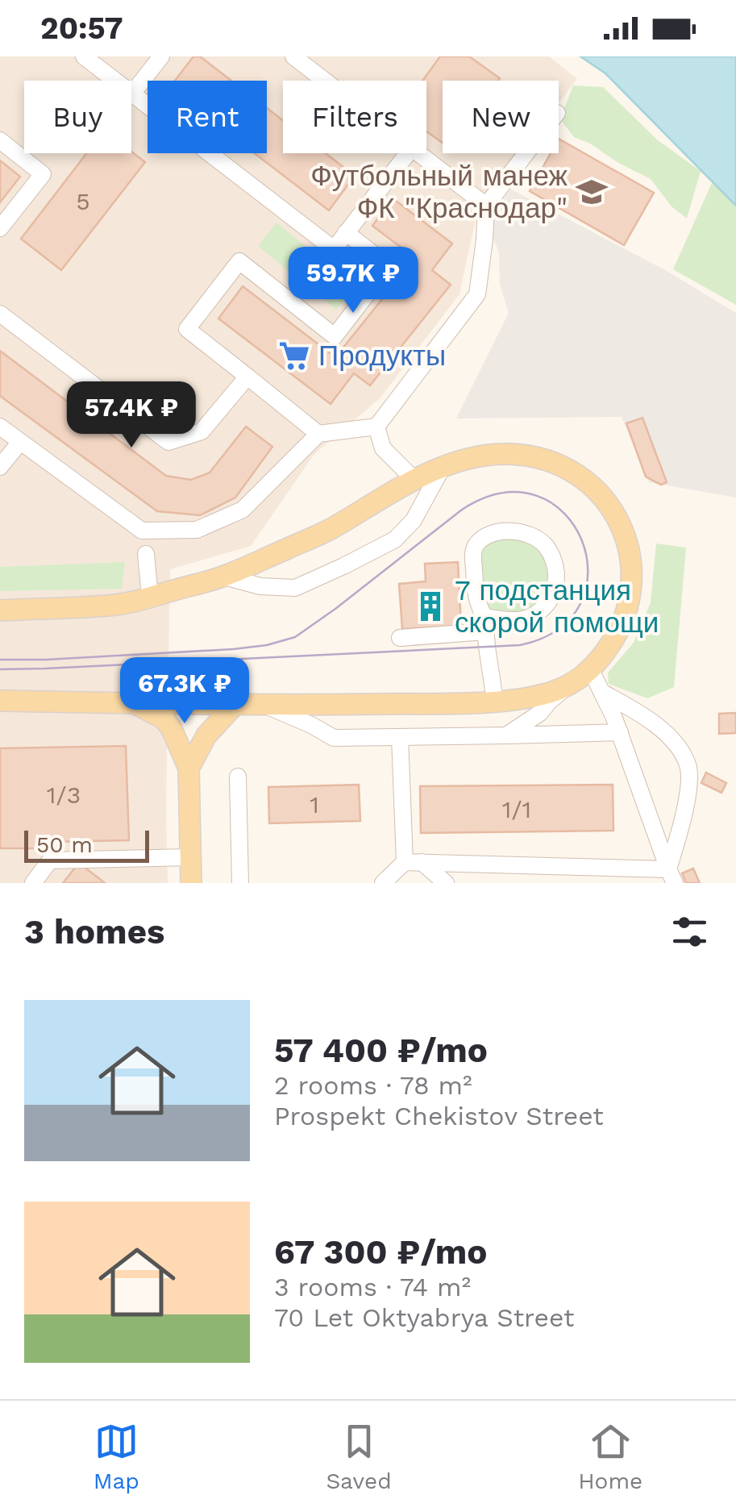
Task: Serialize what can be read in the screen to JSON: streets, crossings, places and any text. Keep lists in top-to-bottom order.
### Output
{
  "places": {
    "school or university": ["Футбольный манеж ФК \"Краснодар\""],
    "supermarket": ["Продукты"],
    "building": ["7 подстанция скорой помощи"]
  },
  "house_numbers": [
    "5",
    "1/3",
    "1",
    "1/1"
  ],
  "scale_bar": "50 m",
  "page": {
    "status": "20:57",
    "chip": [
      "Buy",
      "Rent",
      "Filters",
      "New"
    ],
    "price": ["59.7K ₽", "57.4K ₽", "67.3K ₽"],
    "scale": "50 m",
    "heading": "3 homes",
    "list": [
      {
        "name": "57 400 ₽/mo",
        "note": "2 rooms · 78 m² · Prospekt Chekistov Street"
      },
      {
        "name": "67 300 ₽/mo",
        "note": "3 rooms · 74 m² · 70 Let Oktyabrya Street"
      }
    ],
    "tabs": ["Map", "Saved", "Home"]
  }
}
